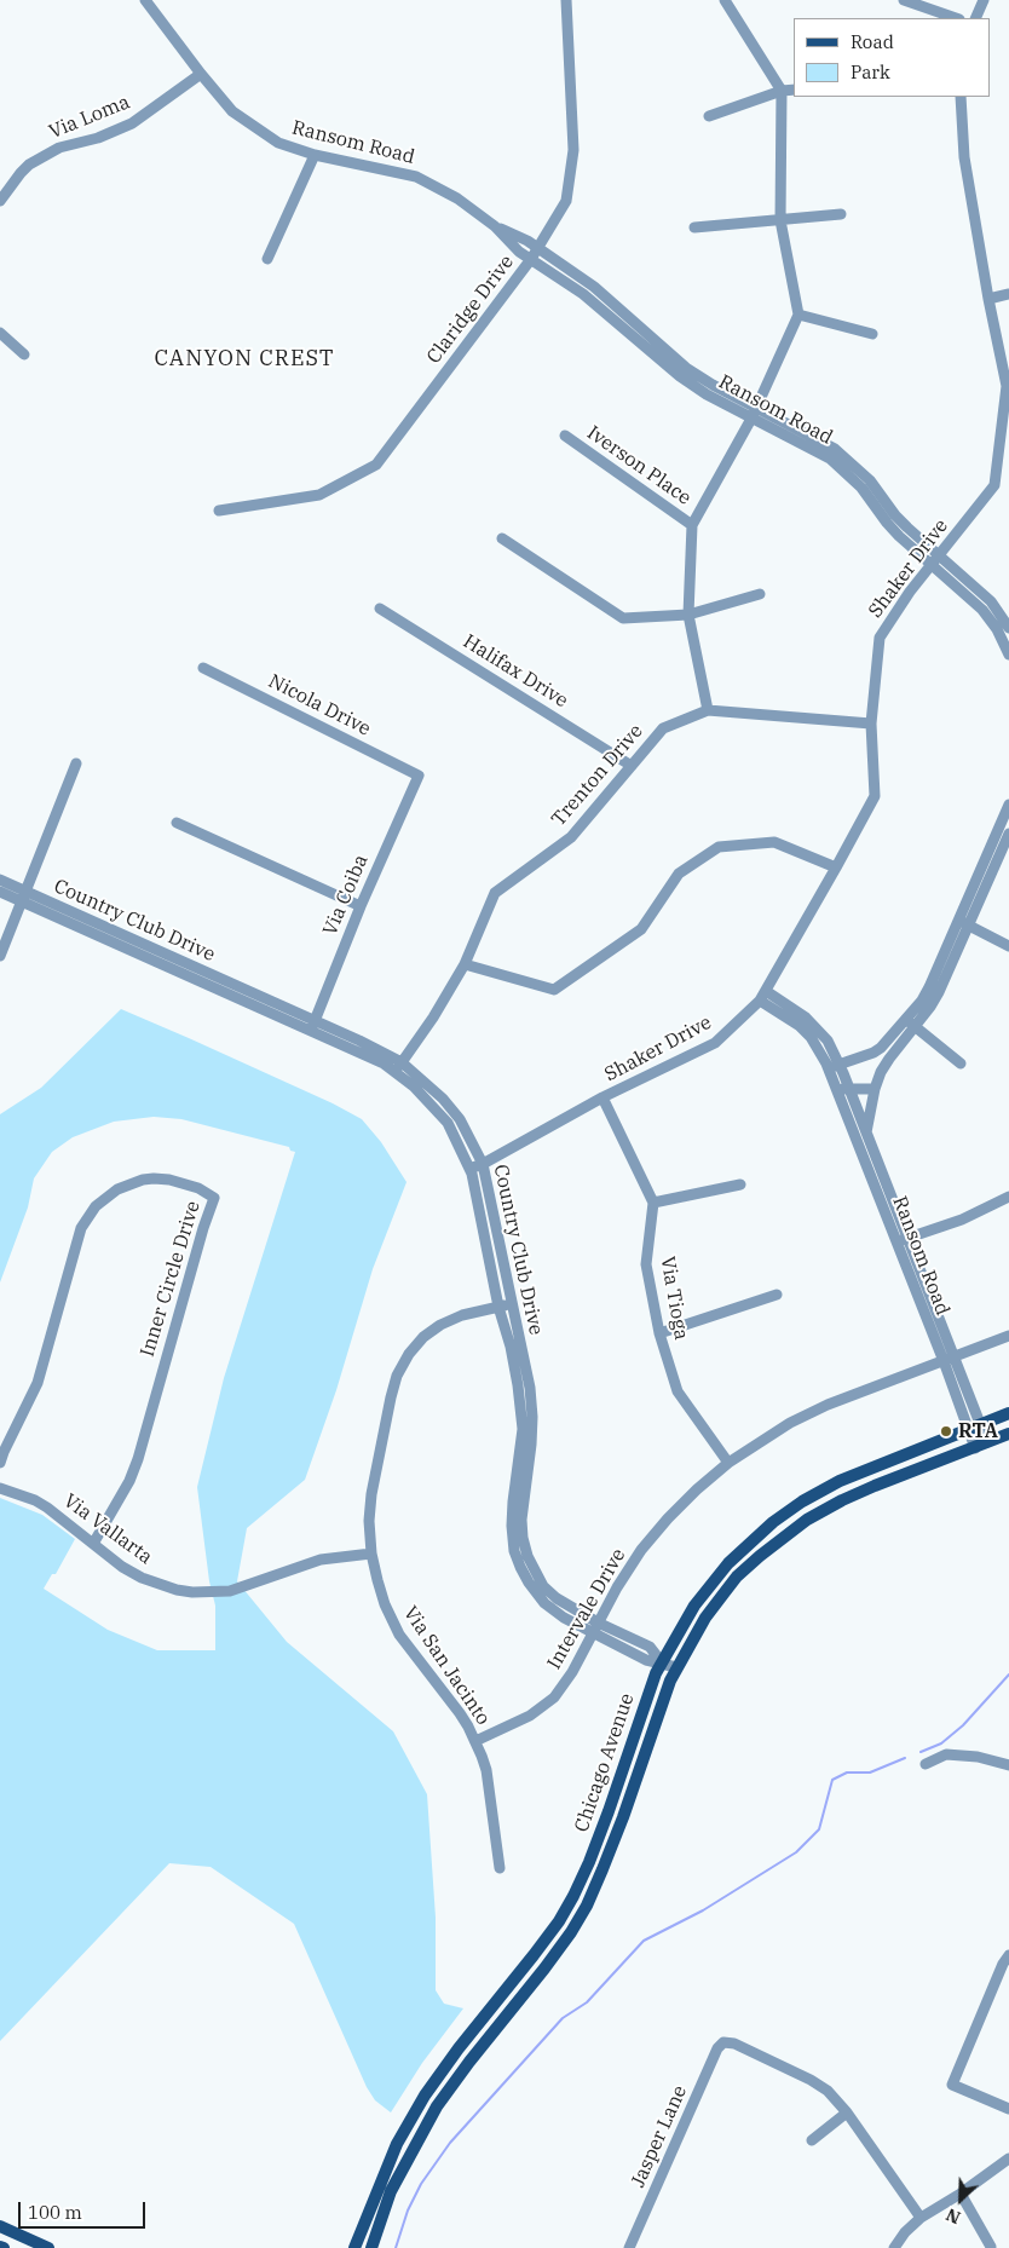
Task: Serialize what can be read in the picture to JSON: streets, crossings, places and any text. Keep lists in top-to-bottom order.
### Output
{
  "streets": {
    "main road": ["Chicago Avenue"],
    "street": [
      "Via Loma",
      "Ransom Road",
      "Claridge Drive",
      "Iverson Place",
      "Shaker Drive",
      "Halifax Drive",
      "Nicola Drive",
      "Trenton Drive",
      "Via Coiba",
      "Country Club Drive",
      "Inner Circle Drive",
      "Via Tioga",
      "Via Vallarta",
      "Intervale Drive",
      "Via San Jacinto",
      "Jasper Lane"
    ]
  },
  "crossings": [
    ["Via Loma", "Ransom Road"],
    ["Ransom Road", "Claridge Drive"],
    ["Ransom Road", "Shaker Drive"],
    ["Ransom Road", "Intervale Drive"],
    ["Ransom Road", "Chicago Avenue"],
    ["Shaker Drive", "Trenton Drive"],
    ["Shaker Drive", "Country Club Drive"],
    ["Halifax Drive", "Trenton Drive"],
    ["Nicola Drive", "Via Coiba"],
    ["Trenton Drive", "Country Club Drive"],
    ["Via Coiba", "Country Club Drive"],
    ["Country Club Drive", "Intervale Drive"],
    ["Country Club Drive", "Via San Jacinto"],
    ["Country Club Drive", "Chicago Avenue"],
    ["Inner Circle Drive", "Via Vallarta"],
    ["Via Tioga", "Intervale Drive"],
    ["Via Vallarta", "Via San Jacinto"],
    ["Intervale Drive", "Via San Jacinto"]
  ],
  "districts": ["CANYON CREST"],
  "places": ["RTA"],
  "legend": ["Road", "Park"],
  "scale_bar": "100 m",
  "north": "bottom left"
}
